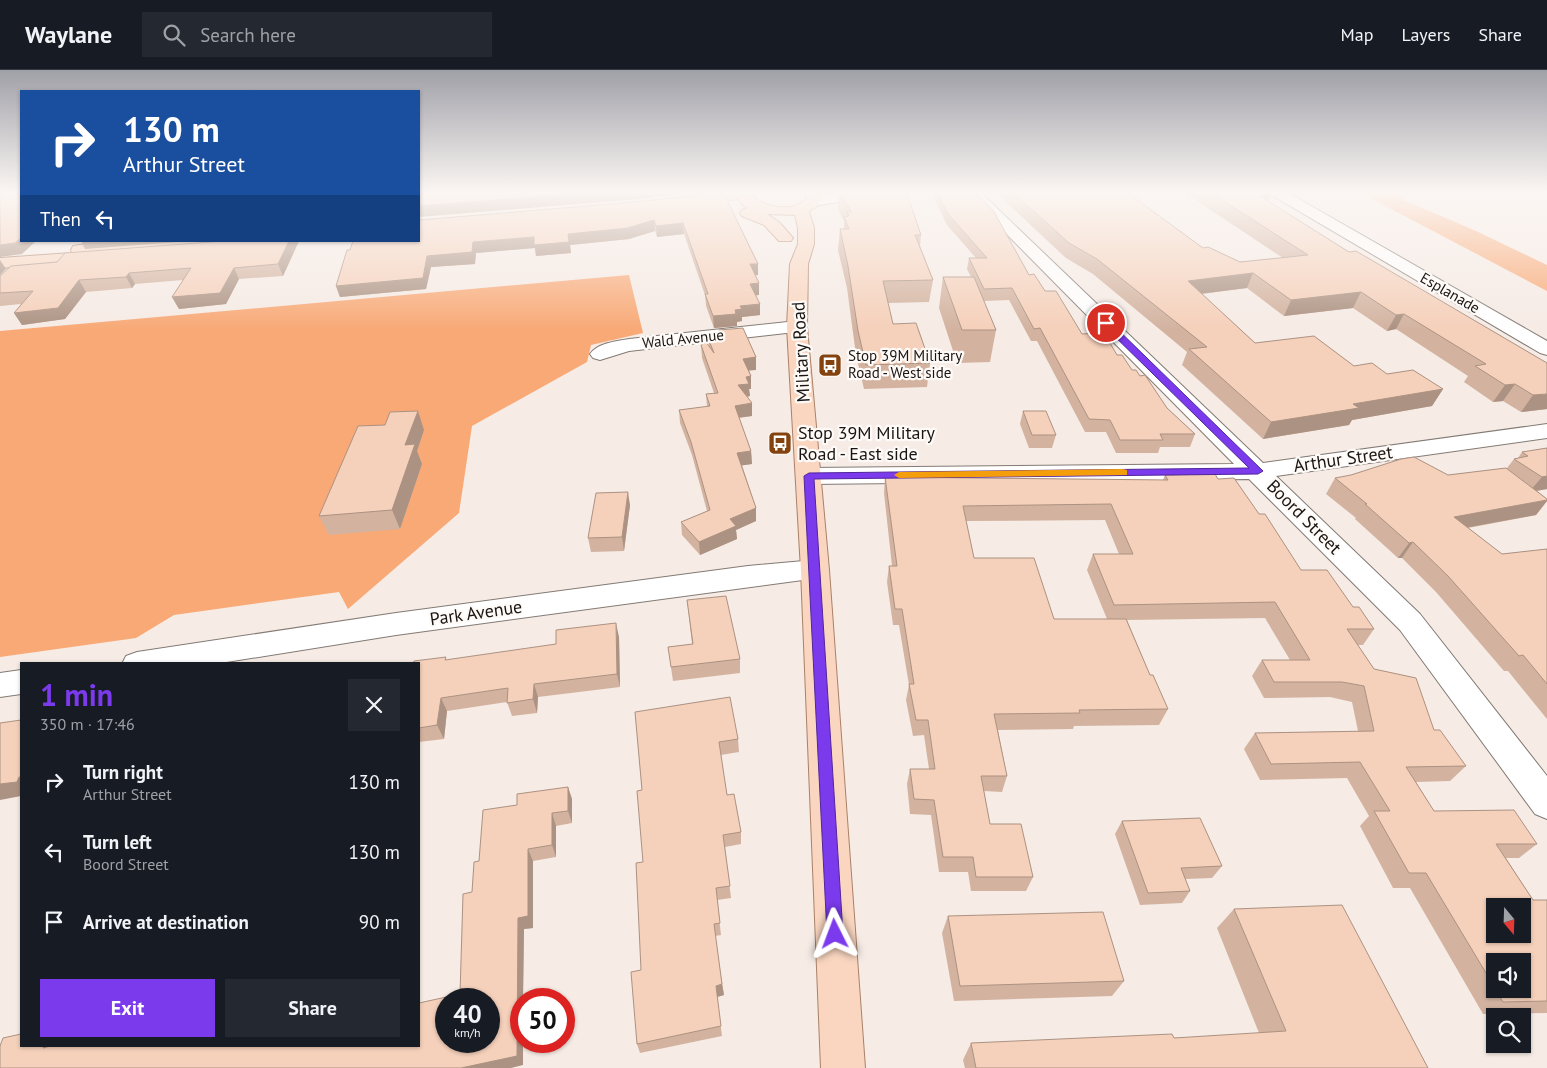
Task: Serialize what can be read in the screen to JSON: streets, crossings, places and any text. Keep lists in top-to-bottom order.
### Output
{
  "streets": {
    "main road": ["Military Road"],
    "street": [
      "Esplanade",
      "Wald Avenue",
      "Arthur Street",
      "Boord Street",
      "Park Avenue"
    ]
  },
  "crossings": [
    ["Wald Avenue", "Military Road"],
    ["Military Road", "Arthur Street"],
    ["Military Road", "Park Avenue"],
    ["Arthur Street", "Boord Street"]
  ],
  "places": {
    "bus stop": ["Stop 39M Military Road - West side", "Stop 39M Military Road - East side"]
  },
  "north": "bottom",
  "page": {
    "header": "Waylane",
    "search": "Search here",
    "nav": ["Map", "Layers", "Share"],
    "turn": ["130 m", "Arthur Street"],
    "then": "Then",
    "heading": ["1 min", "350 m · 17:46"],
    "list": [
      {
        "name": "Turn right",
        "note": "Arthur Street",
        "value": "130 m"
      },
      {
        "name": "Turn left",
        "note": "Boord Street",
        "value": "130 m"
      },
      {
        "name": "Arrive at destination",
        "value": "90 m"
      }
    ],
    "buttons": ["Exit", "Share"],
    "speed": "40 km/h",
    "limit": "50"
  }
}
